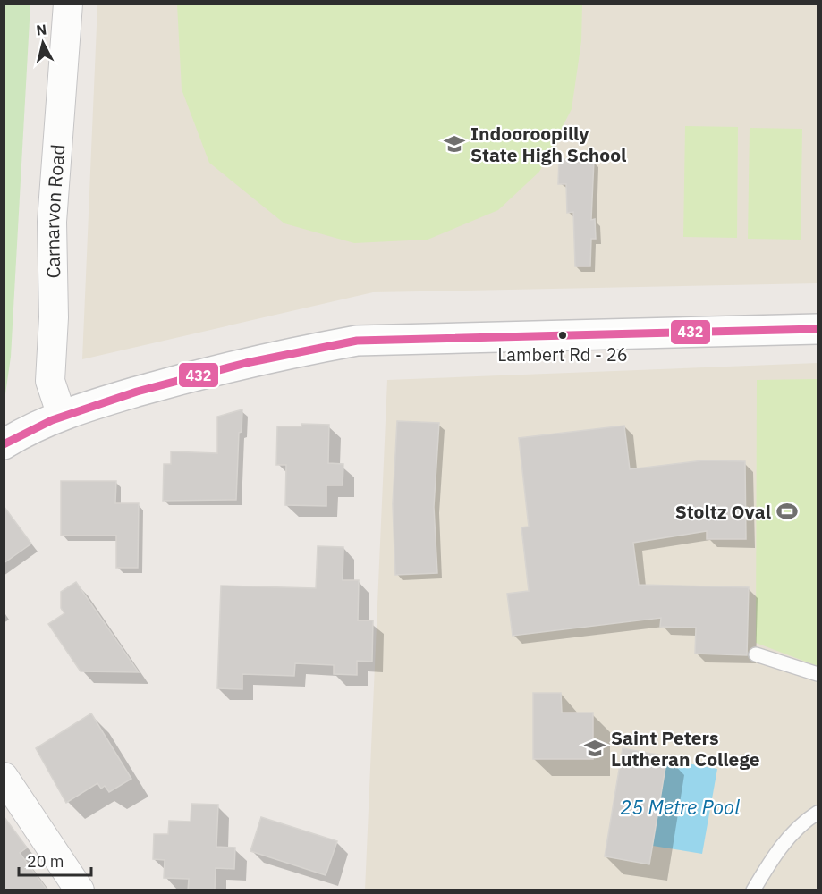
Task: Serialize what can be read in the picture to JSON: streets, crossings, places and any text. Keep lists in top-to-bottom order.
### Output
{
  "streets": {
    "street": ["Carnarvon Road"]
  },
  "water": ["25 Metre Pool"],
  "places": {
    "school or university": ["Indooroopilly State High School", "Saint Peters Lutheran College"],
    "other": ["Lambert Rd - 26"],
    "sports": ["Stoltz Oval"]
  },
  "lines": ["transit line 432"],
  "scale_bar": "20 m",
  "north": "top"
}
